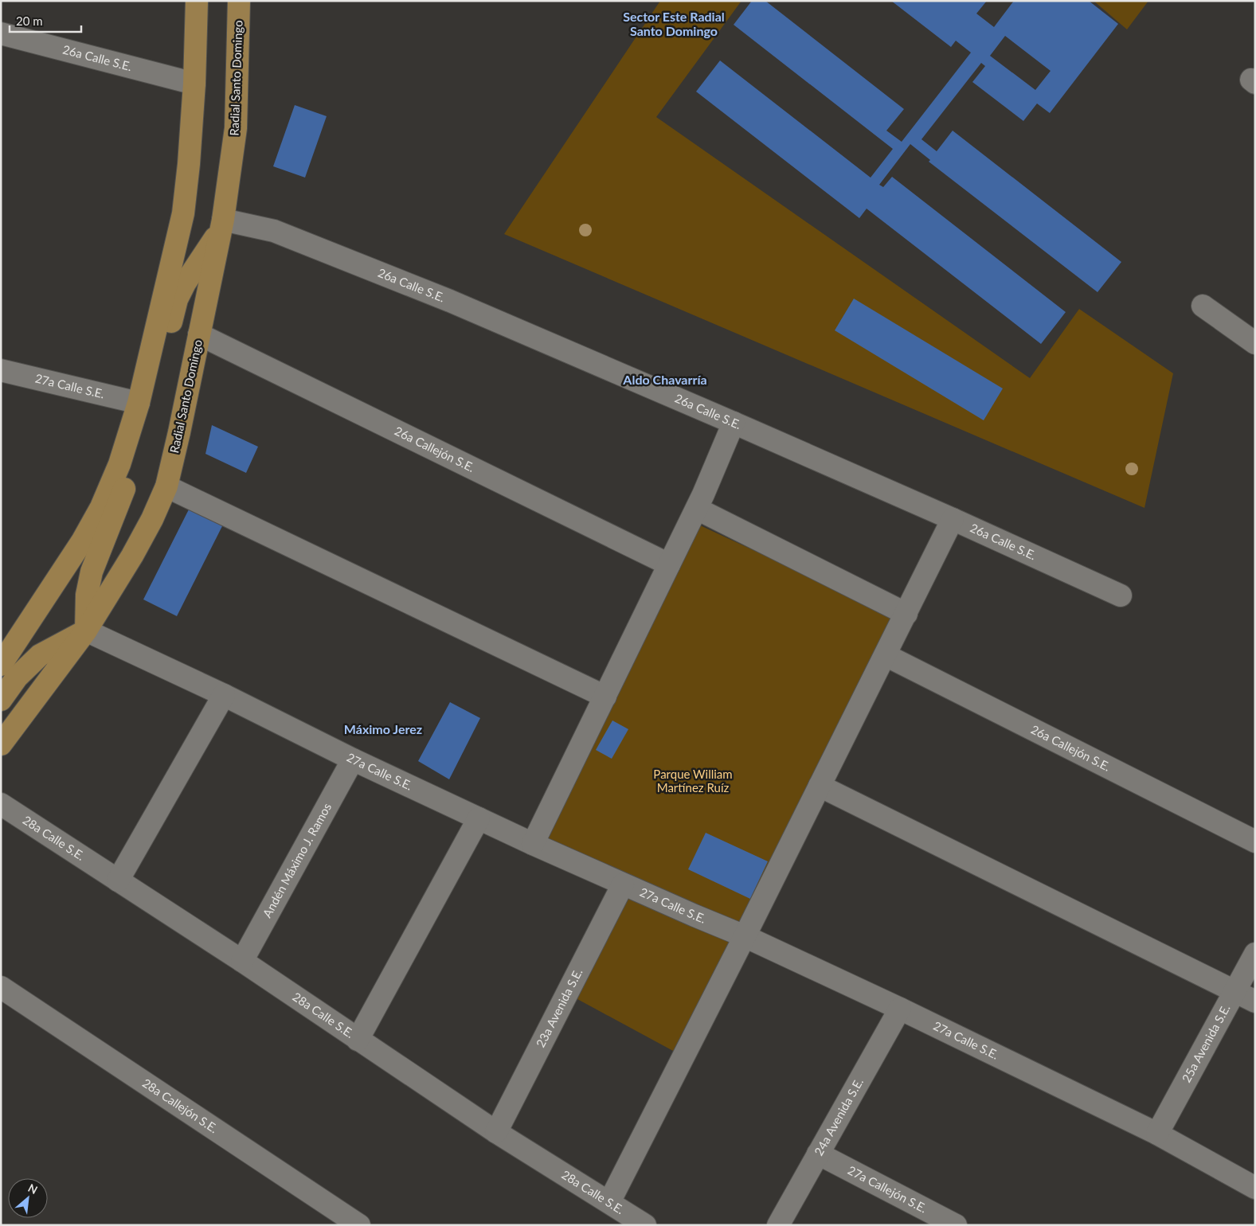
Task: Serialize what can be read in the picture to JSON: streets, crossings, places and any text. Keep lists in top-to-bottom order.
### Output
{
  "streets": {
    "main road": ["Radial Santo Domingo"],
    "street": [
      "26a Calle S.E.",
      "27a Calle S.E.",
      "26a Callejón S.E.",
      "28a Calle S.E.",
      "Andén Máximo J. Ramos",
      "23a Avenida S.E.",
      "25a Avenida S.E.",
      "28a Callejón S.E.",
      "24a Avenida S.E.",
      "27a Callejón S.E."
    ]
  },
  "crossings": [
    ["26a Calle S.E.", "Radial Santo Domingo"],
    ["Radial Santo Domingo", "27a Calle S.E."],
    ["Radial Santo Domingo", "26a Callejón S.E."],
    ["27a Calle S.E.", "Andén Máximo J. Ramos"],
    ["27a Calle S.E.", "23a Avenida S.E."],
    ["27a Calle S.E.", "25a Avenida S.E."],
    ["27a Calle S.E.", "24a Avenida S.E."],
    ["28a Calle S.E.", "Andén Máximo J. Ramos"],
    ["28a Calle S.E.", "23a Avenida S.E."],
    ["24a Avenida S.E.", "27a Callejón S.E."]
  ],
  "districts": ["Sector Este Radial Santo Domingo", "Aldo Chavarría", "Máximo Jerez"],
  "parks": ["Parque William Martínez Ruíz"],
  "scale_bar": "20 m",
  "north": "top right"
}
